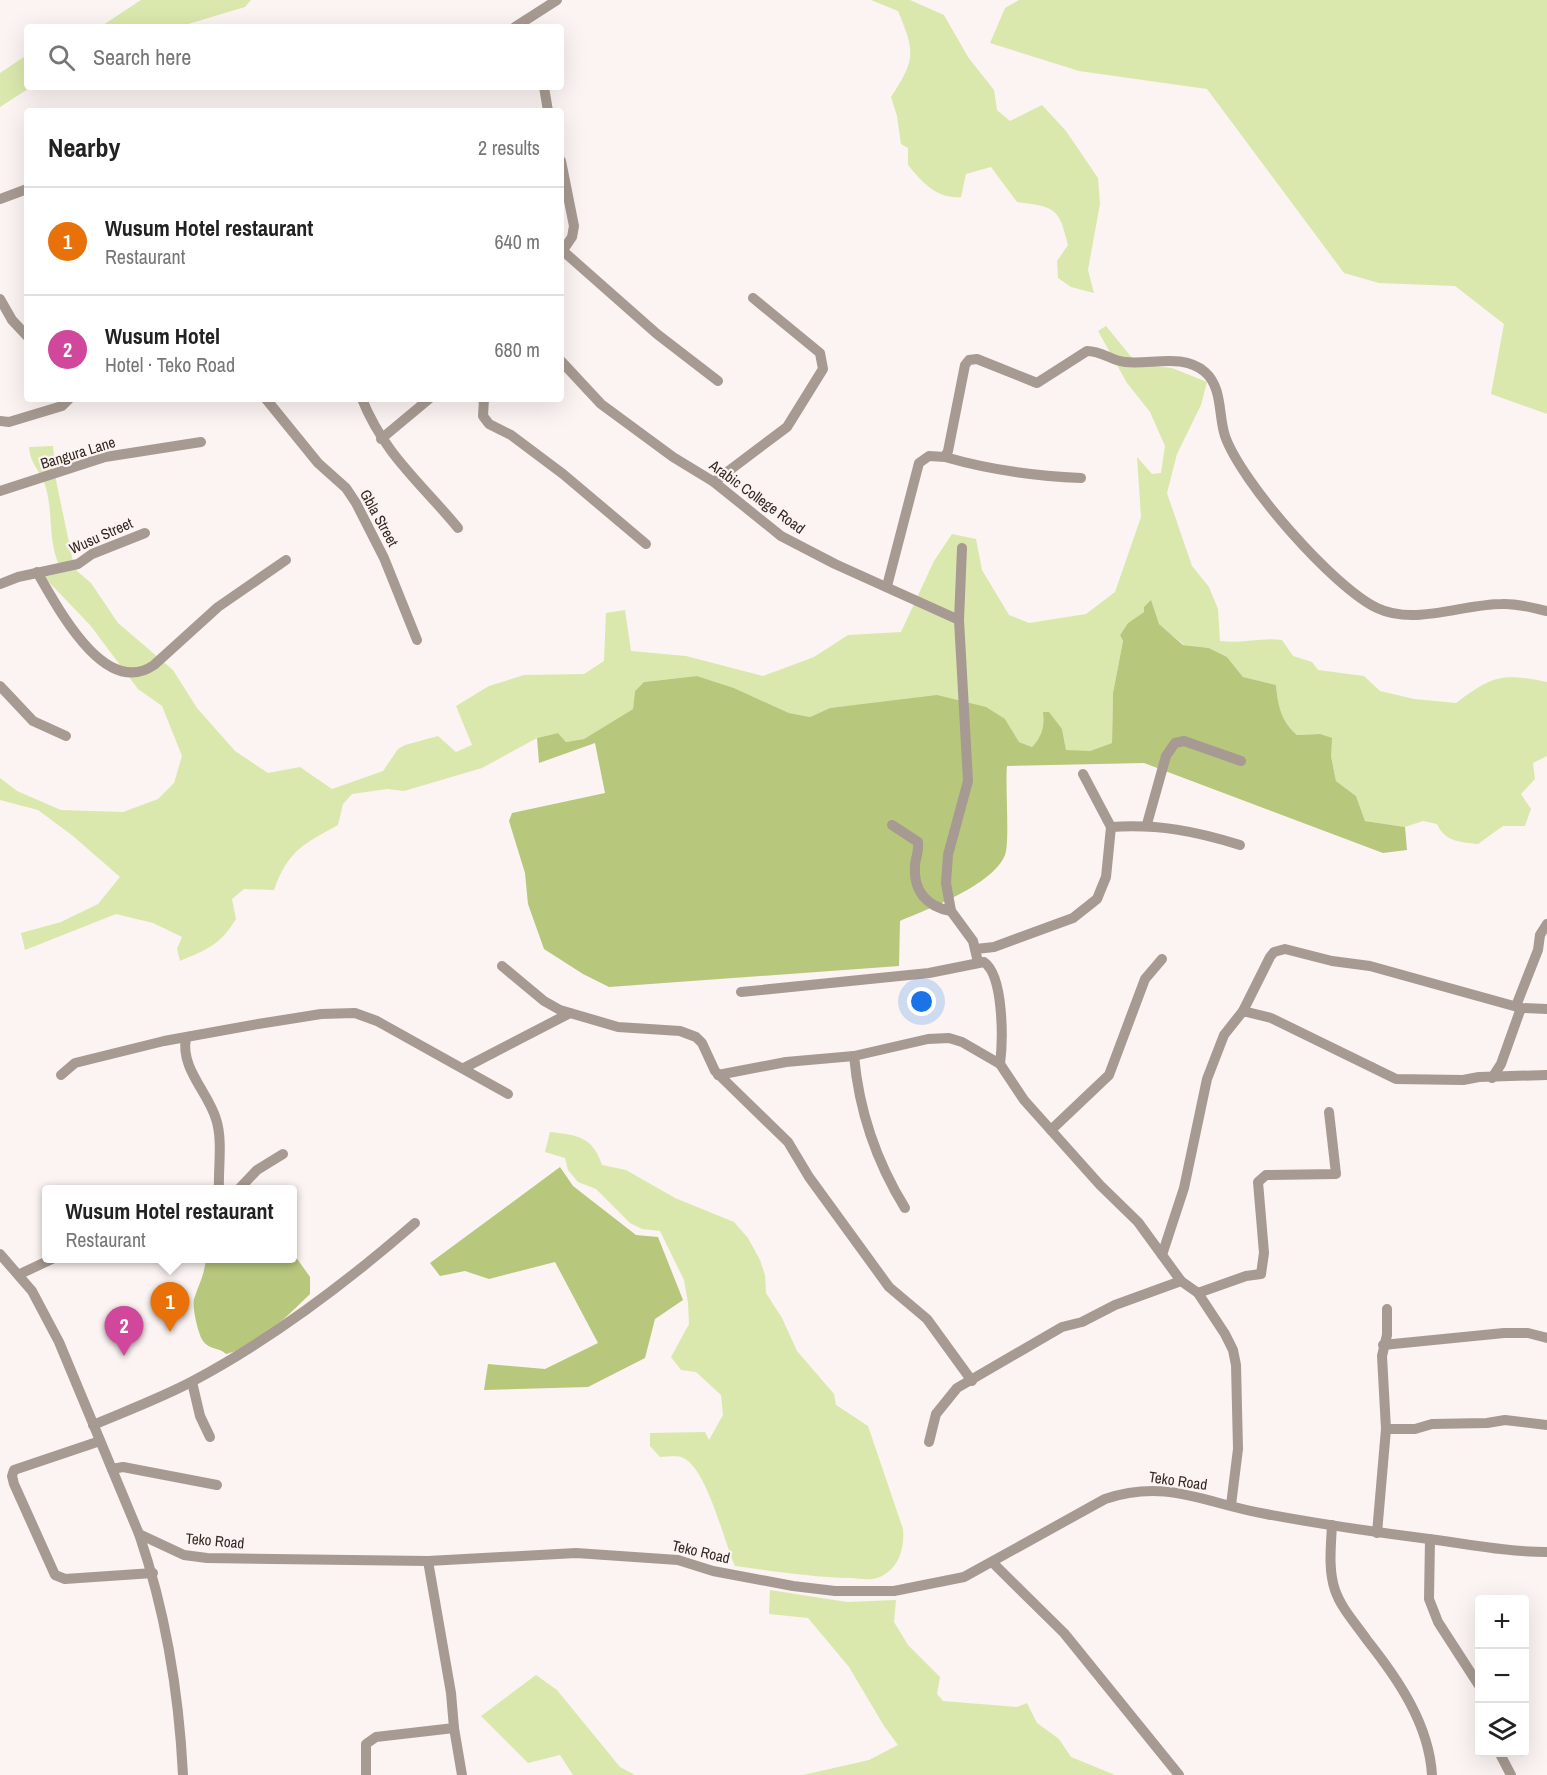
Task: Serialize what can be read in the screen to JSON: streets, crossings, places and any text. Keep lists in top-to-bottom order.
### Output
{
  "streets": {
    "street": [
      "Bangura Lane",
      "Arabic College Road",
      "Gbla Street",
      "Wusu Street",
      "Teko Road"
    ]
  },
  "page": {
    "search": "Search here",
    "heading": ["Nearby", "2 results"],
    "list": [
      {
        "mark": "1",
        "name": "Wusum Hotel restaurant",
        "note": "Restaurant",
        "value": "640 m"
      },
      {
        "mark": "2",
        "name": "Wusum Hotel",
        "note": "Hotel · Teko Road",
        "value": "680 m"
      }
    ],
    "popup": ["Wusum Hotel restaurant", "Restaurant"],
    "pins": ["1", "2"],
    "map_buttons": ["+", "−"]
  }
}
